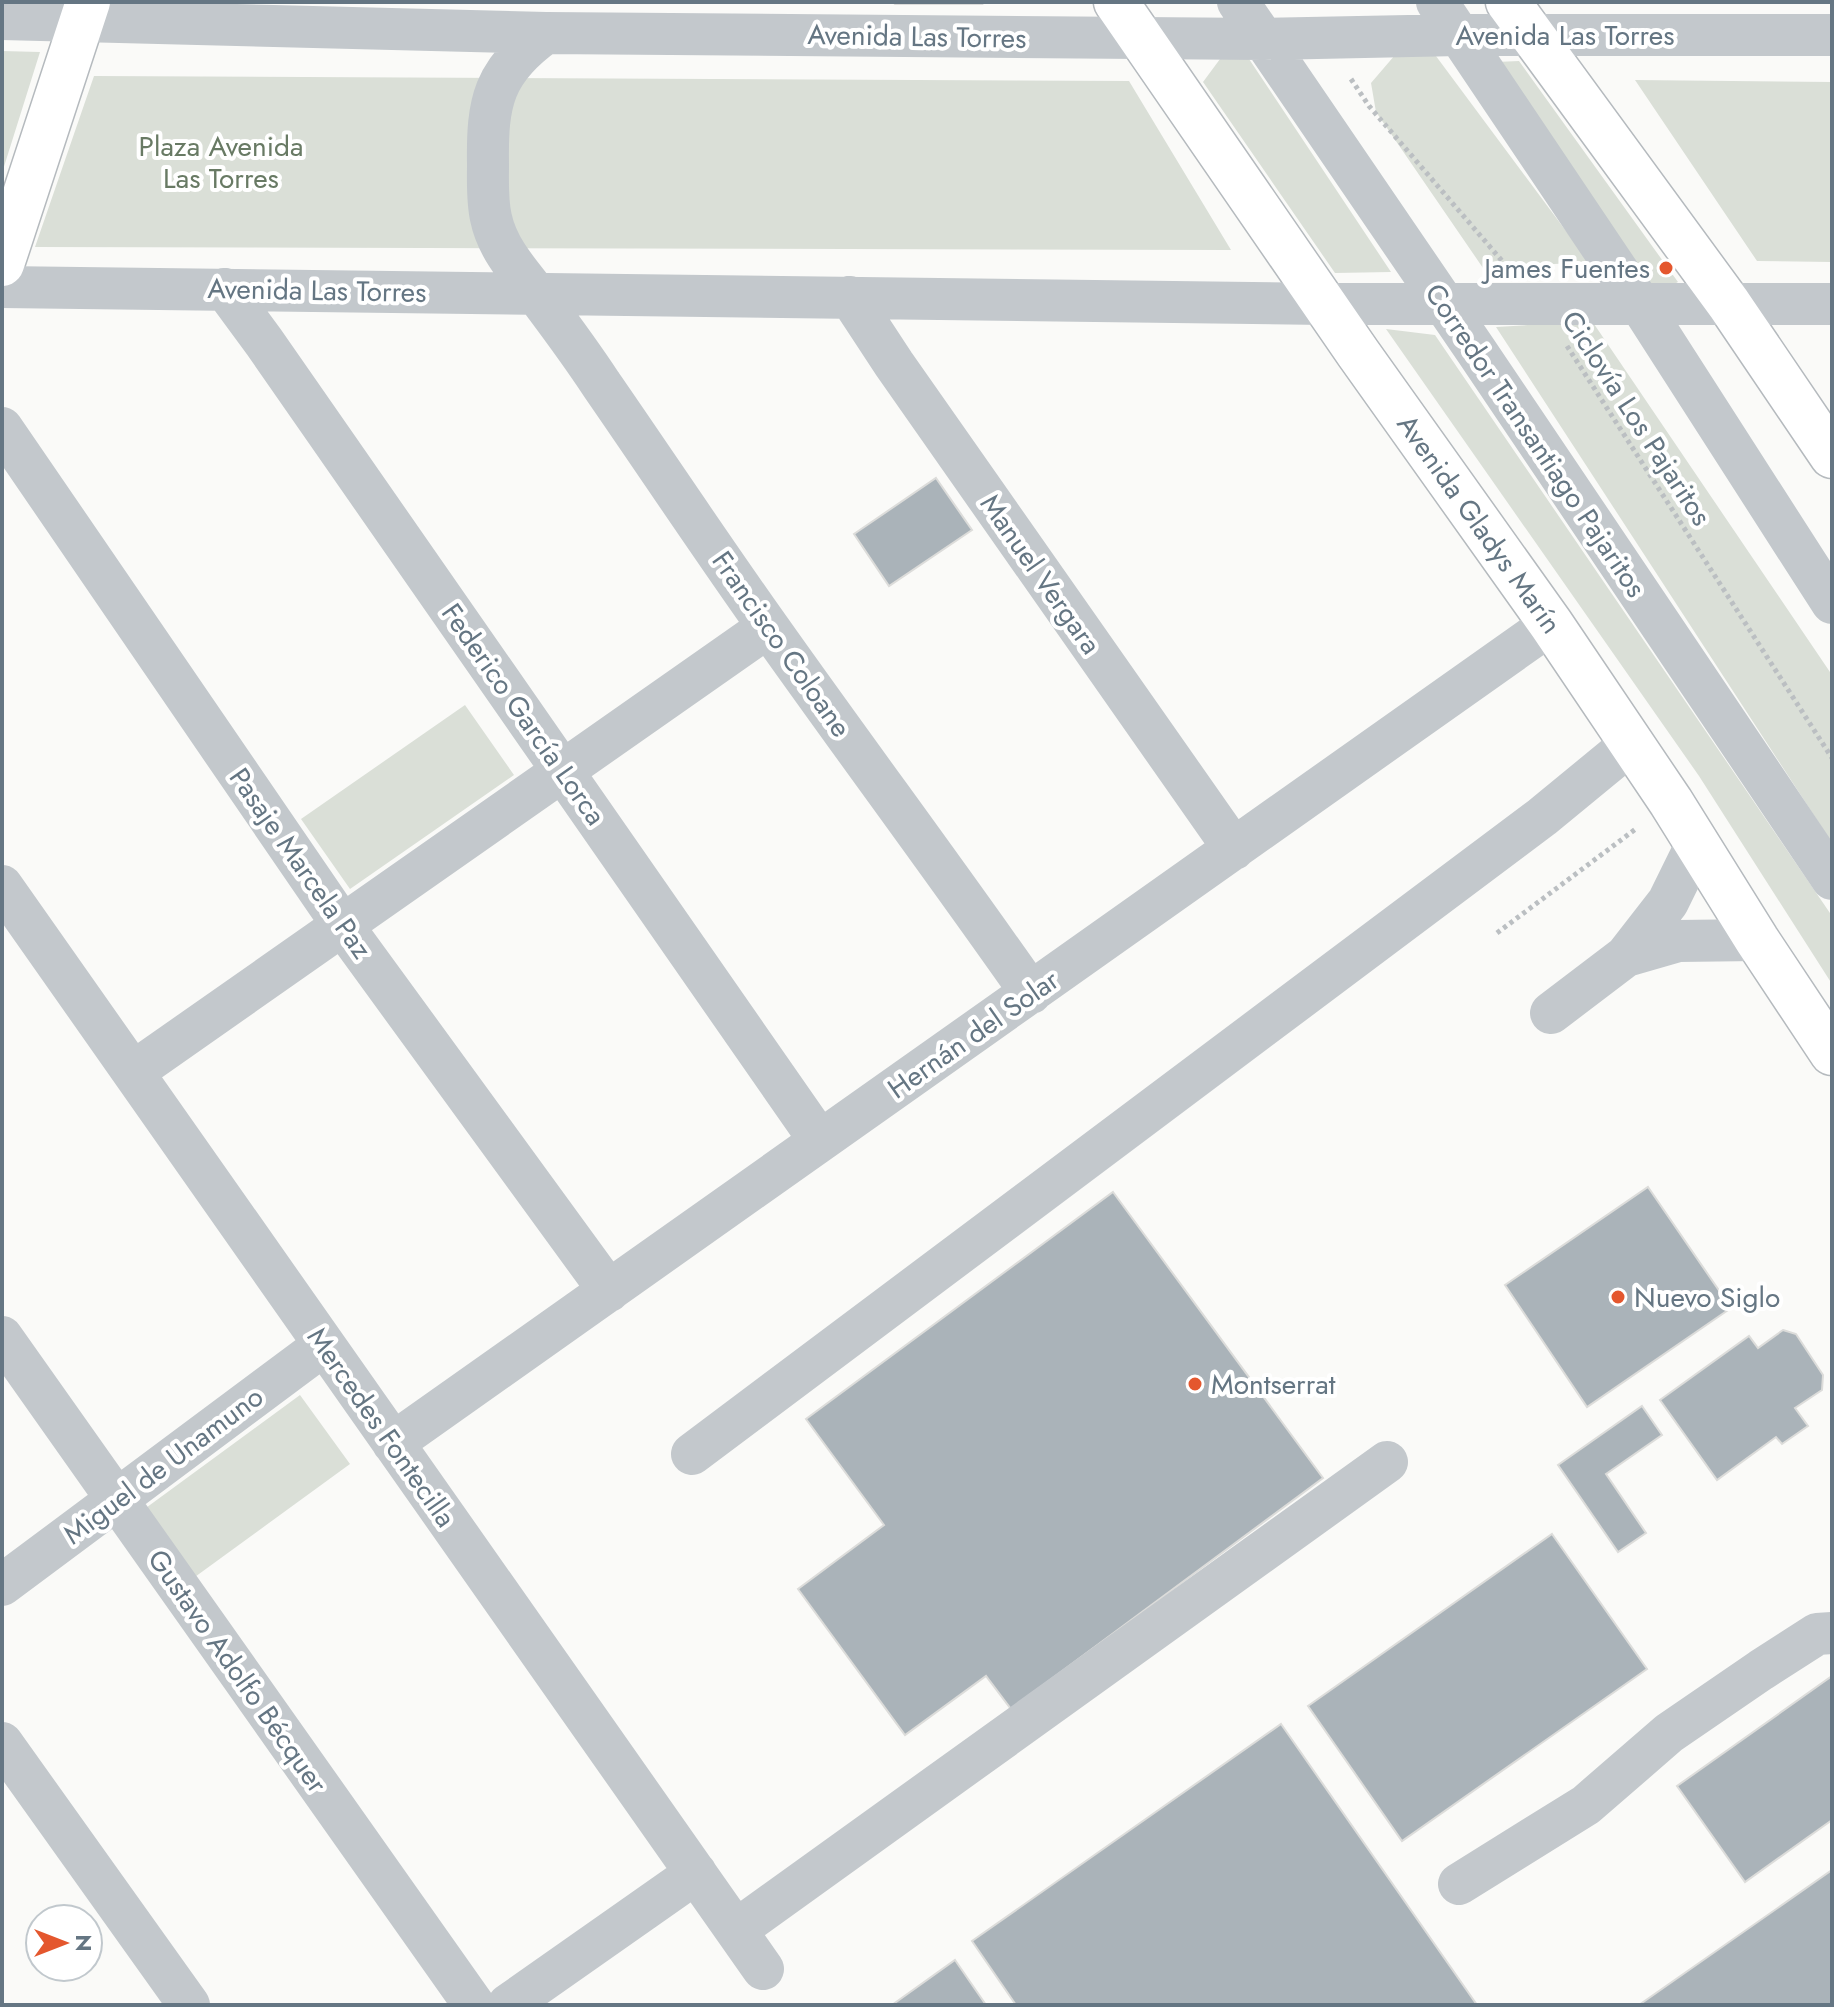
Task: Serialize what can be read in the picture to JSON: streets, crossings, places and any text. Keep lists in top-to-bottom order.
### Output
{
  "streets": {
    "main road": ["Avenida Gladys Marín"],
    "street": [
      "Avenida Las Torres",
      "Corredor Transantiago Pajaritos",
      "Manuel Vergara",
      "Francisco Coloane",
      "Federico García Lorca",
      "Pasaje Marcela Paz",
      "Hernán del Solar",
      "Mercedes Fontecilla",
      "Miguel de Unamuno",
      "Gustavo Adolfo Bécquer"
    ],
    "path": ["Ciclovía Los Pajaritos"]
  },
  "crossings": [
    ["Avenida Las Torres", "Ciclovía Los Pajaritos"],
    ["Avenida Las Torres", "Corredor Transantiago Pajaritos"],
    ["Avenida Las Torres", "Avenida Gladys Marín"],
    ["Avenida Las Torres", "Manuel Vergara"],
    ["Avenida Las Torres", "Francisco Coloane"],
    ["Avenida Las Torres", "Federico García Lorca"],
    ["Avenida Gladys Marín", "Hernán del Solar"],
    ["Manuel Vergara", "Hernán del Solar"],
    ["Francisco Coloane", "Hernán del Solar"],
    ["Federico García Lorca", "Hernán del Solar"],
    ["Pasaje Marcela Paz", "Hernán del Solar"],
    ["Hernán del Solar", "Mercedes Fontecilla"],
    ["Mercedes Fontecilla", "Miguel de Unamuno"],
    ["Miguel de Unamuno", "Gustavo Adolfo Bécquer"]
  ],
  "parks": ["Plaza Avenida Las Torres"],
  "places": ["James Fuentes", "Nuevo Siglo", "Montserrat"],
  "north": "right"
}
